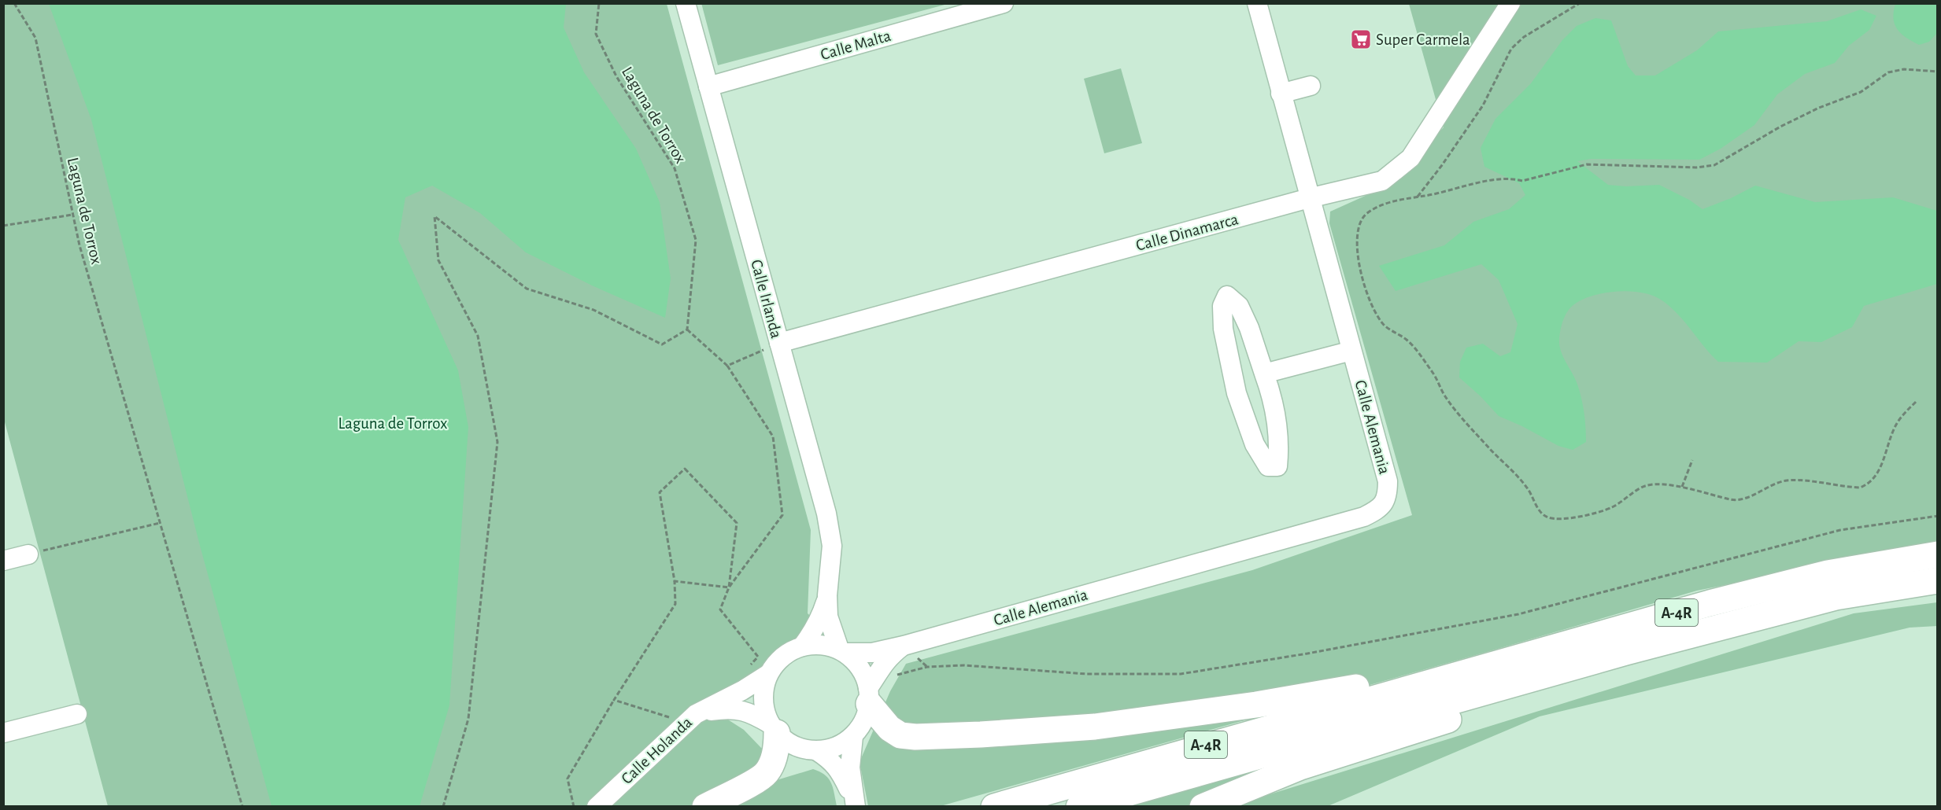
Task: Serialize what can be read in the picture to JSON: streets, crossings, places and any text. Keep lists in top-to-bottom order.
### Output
{
  "streets": {
    "highway": ["A-4R"],
    "street": [
      "Calle Malta",
      "Calle Dinamarca",
      "Calle Irlanda",
      "Calle Alemania",
      "Calle Holanda"
    ],
    "path": ["Laguna de Torrox"]
  },
  "crossings": [
    ["Calle Malta", "Calle Irlanda"],
    ["Calle Dinamarca", "Calle Irlanda"],
    ["Calle Dinamarca", "Calle Alemania"],
    ["Calle Irlanda", "Calle Alemania"],
    ["Calle Irlanda", "Calle Holanda"],
    ["Calle Alemania", "Calle Holanda"]
  ],
  "parks": ["Laguna de Torrox"],
  "places": {
    "supermarket": ["Super Carmela"]
  }
}
